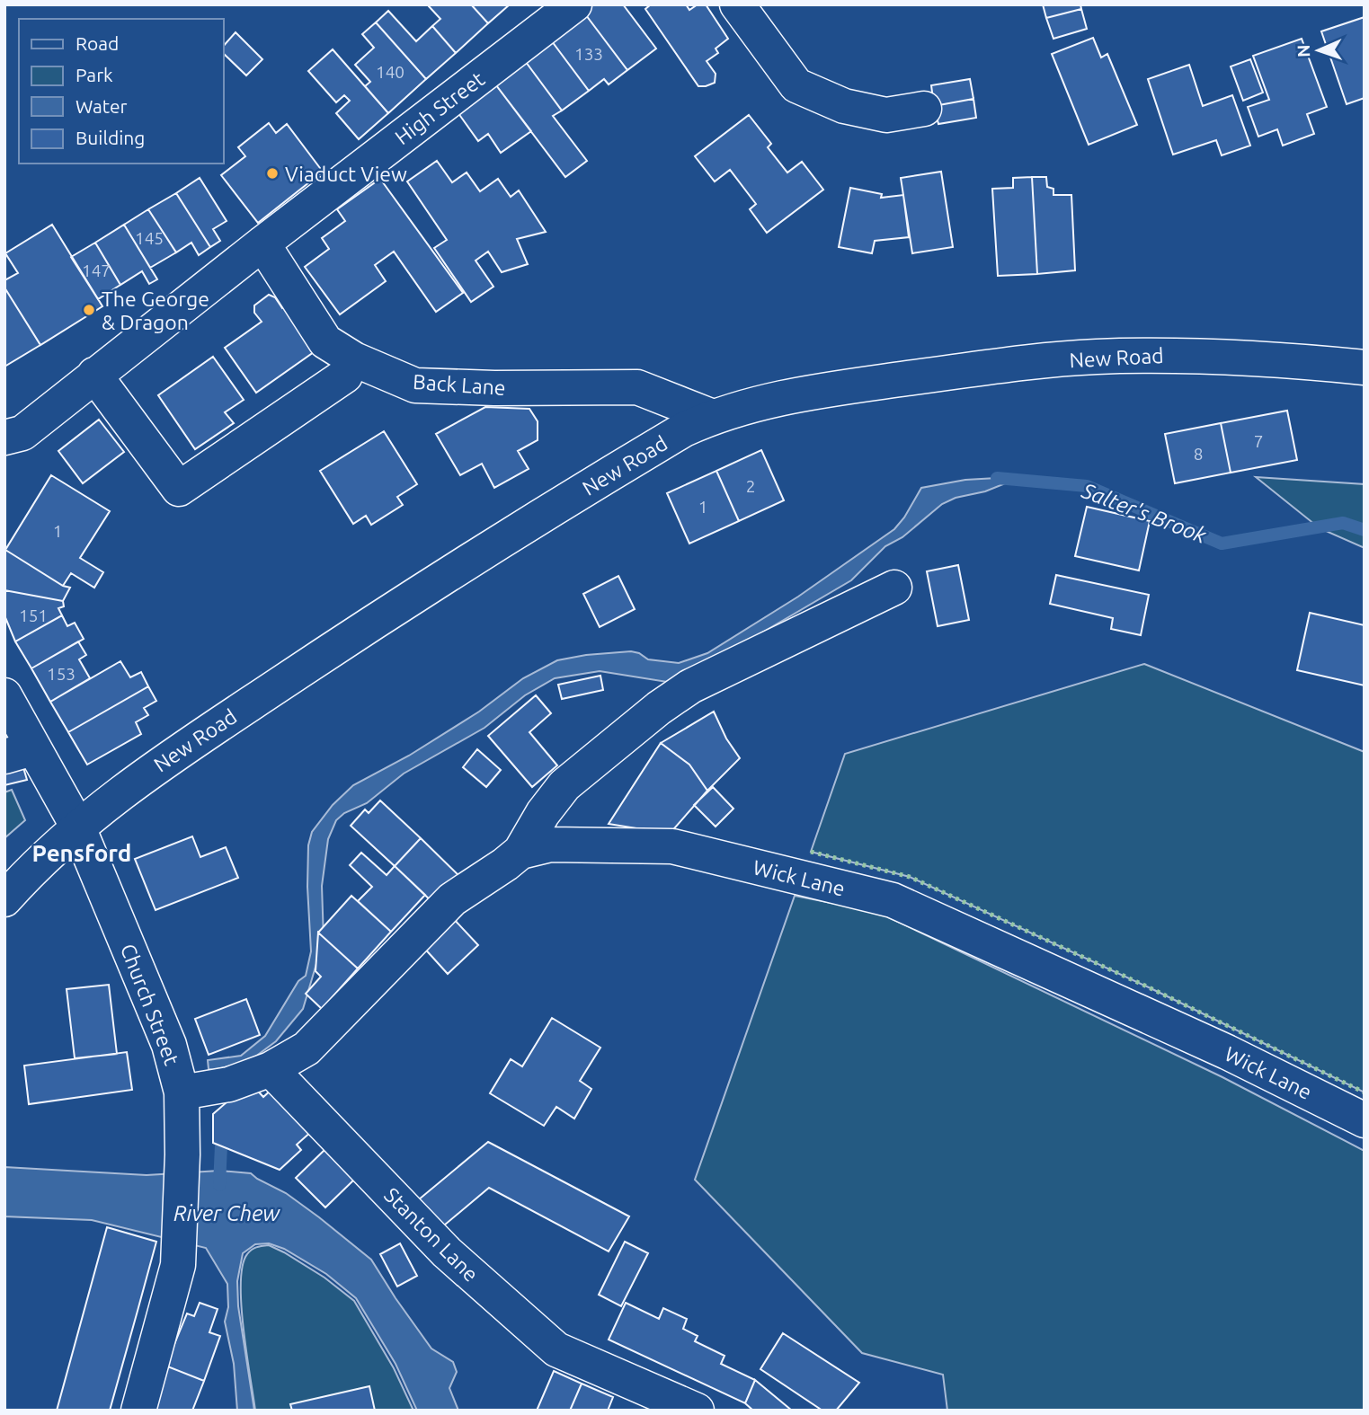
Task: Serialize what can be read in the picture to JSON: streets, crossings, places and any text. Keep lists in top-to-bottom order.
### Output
{
  "streets": {
    "main road": [
      "High Street",
      "New Road",
      "Back Lane",
      "Wick Lane",
      "Church Street",
      "Stanton Lane"
    ]
  },
  "crossings": [
    ["High Street", "Back Lane"],
    ["New Road", "Back Lane"],
    ["New Road", "Church Street"],
    ["Wick Lane", "Stanton Lane"]
  ],
  "districts": ["Pensford"],
  "water": ["Salter's Brook", "River Chew"],
  "places": ["Viaduct View", "The George & Dragon"],
  "house_numbers": [
    "133",
    "140",
    "145",
    "147",
    "7",
    "8",
    "2",
    "1",
    "1",
    "151",
    "153"
  ],
  "legend": [
    "Road",
    "Park",
    "Water",
    "Building"
  ],
  "north": "left"
}
